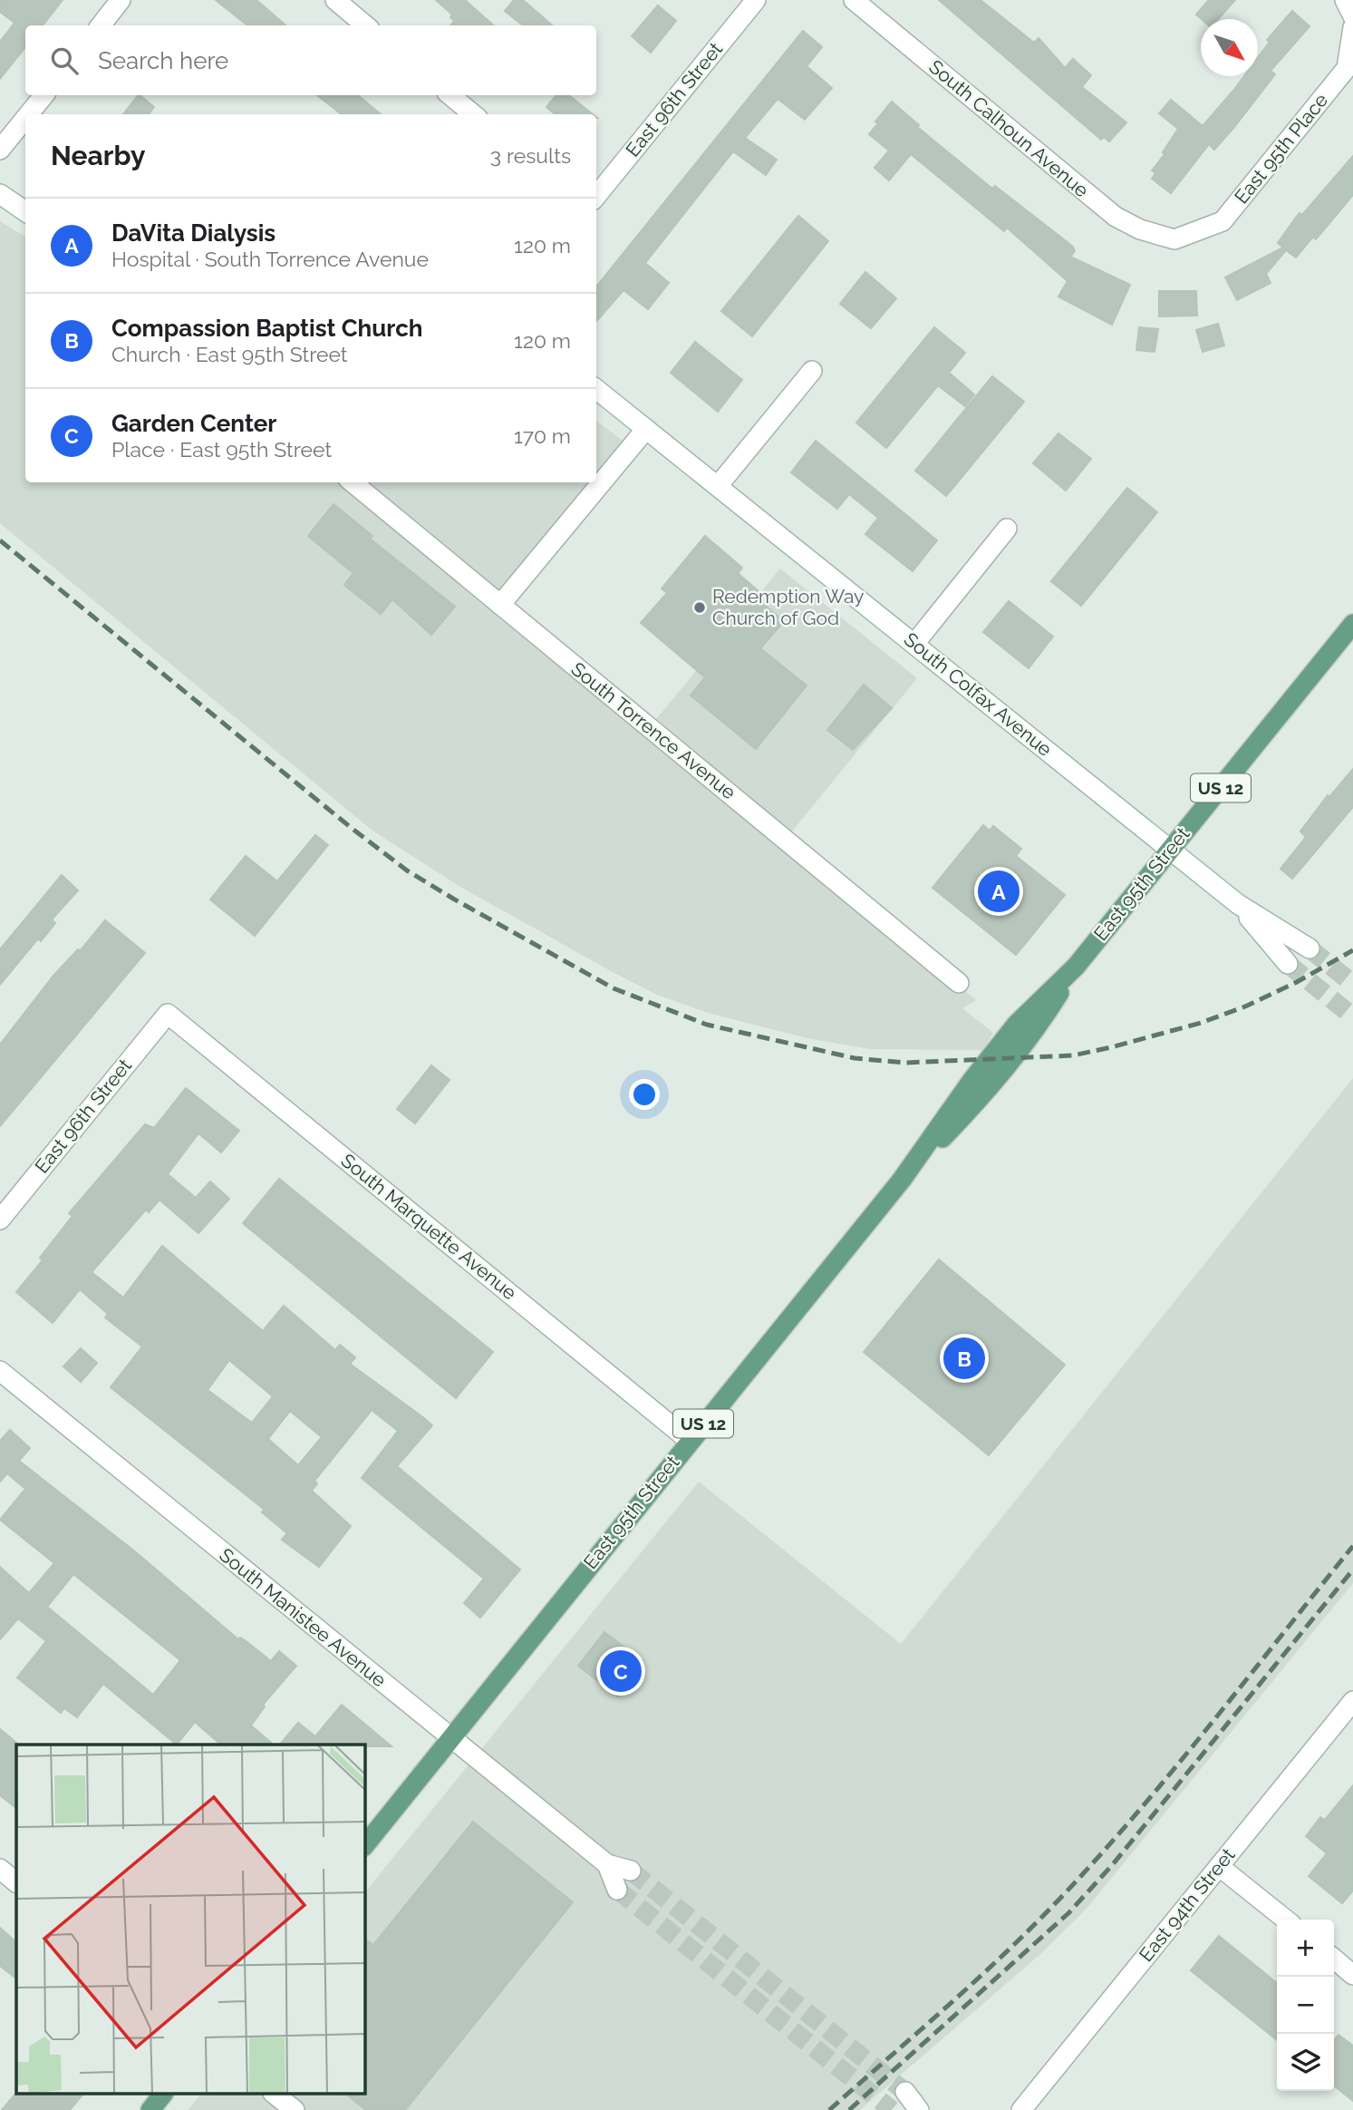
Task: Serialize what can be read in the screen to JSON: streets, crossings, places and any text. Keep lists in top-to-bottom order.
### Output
{
  "streets": {
    "main road": ["US 12", "East 95th Street"],
    "street": [
      "East 96th Street",
      "South Calhoun Avenue",
      "East 95th Place",
      "South Colfax Avenue",
      "South Torrence Avenue",
      "South Marquette Avenue",
      "South Manistee Avenue",
      "East 94th Street"
    ]
  },
  "crossings": [
    ["East 96th Street", "South Marquette Avenue"],
    ["South Calhoun Avenue", "East 95th Place"],
    ["South Colfax Avenue", "East 95th Street"],
    ["East 95th Street", "South Marquette Avenue"],
    ["East 95th Street", "South Manistee Avenue"]
  ],
  "places": ["Redemption Way Church of God"],
  "north": "bottom right",
  "page": {
    "search": "Search here",
    "heading": ["Nearby", "3 results"],
    "list": [
      {
        "mark": "A",
        "name": "DaVita Dialysis",
        "note": "Hospital · South Torrence Avenue",
        "value": "120 m"
      },
      {
        "mark": "B",
        "name": "Compassion Baptist Church",
        "note": "Church · East 95th Street",
        "value": "120 m"
      },
      {
        "mark": "C",
        "name": "Garden Center",
        "note": "Place · East 95th Street",
        "value": "170 m"
      }
    ],
    "pins": ["A", "B", "C"],
    "map_buttons": ["+", "−"]
  }
}
